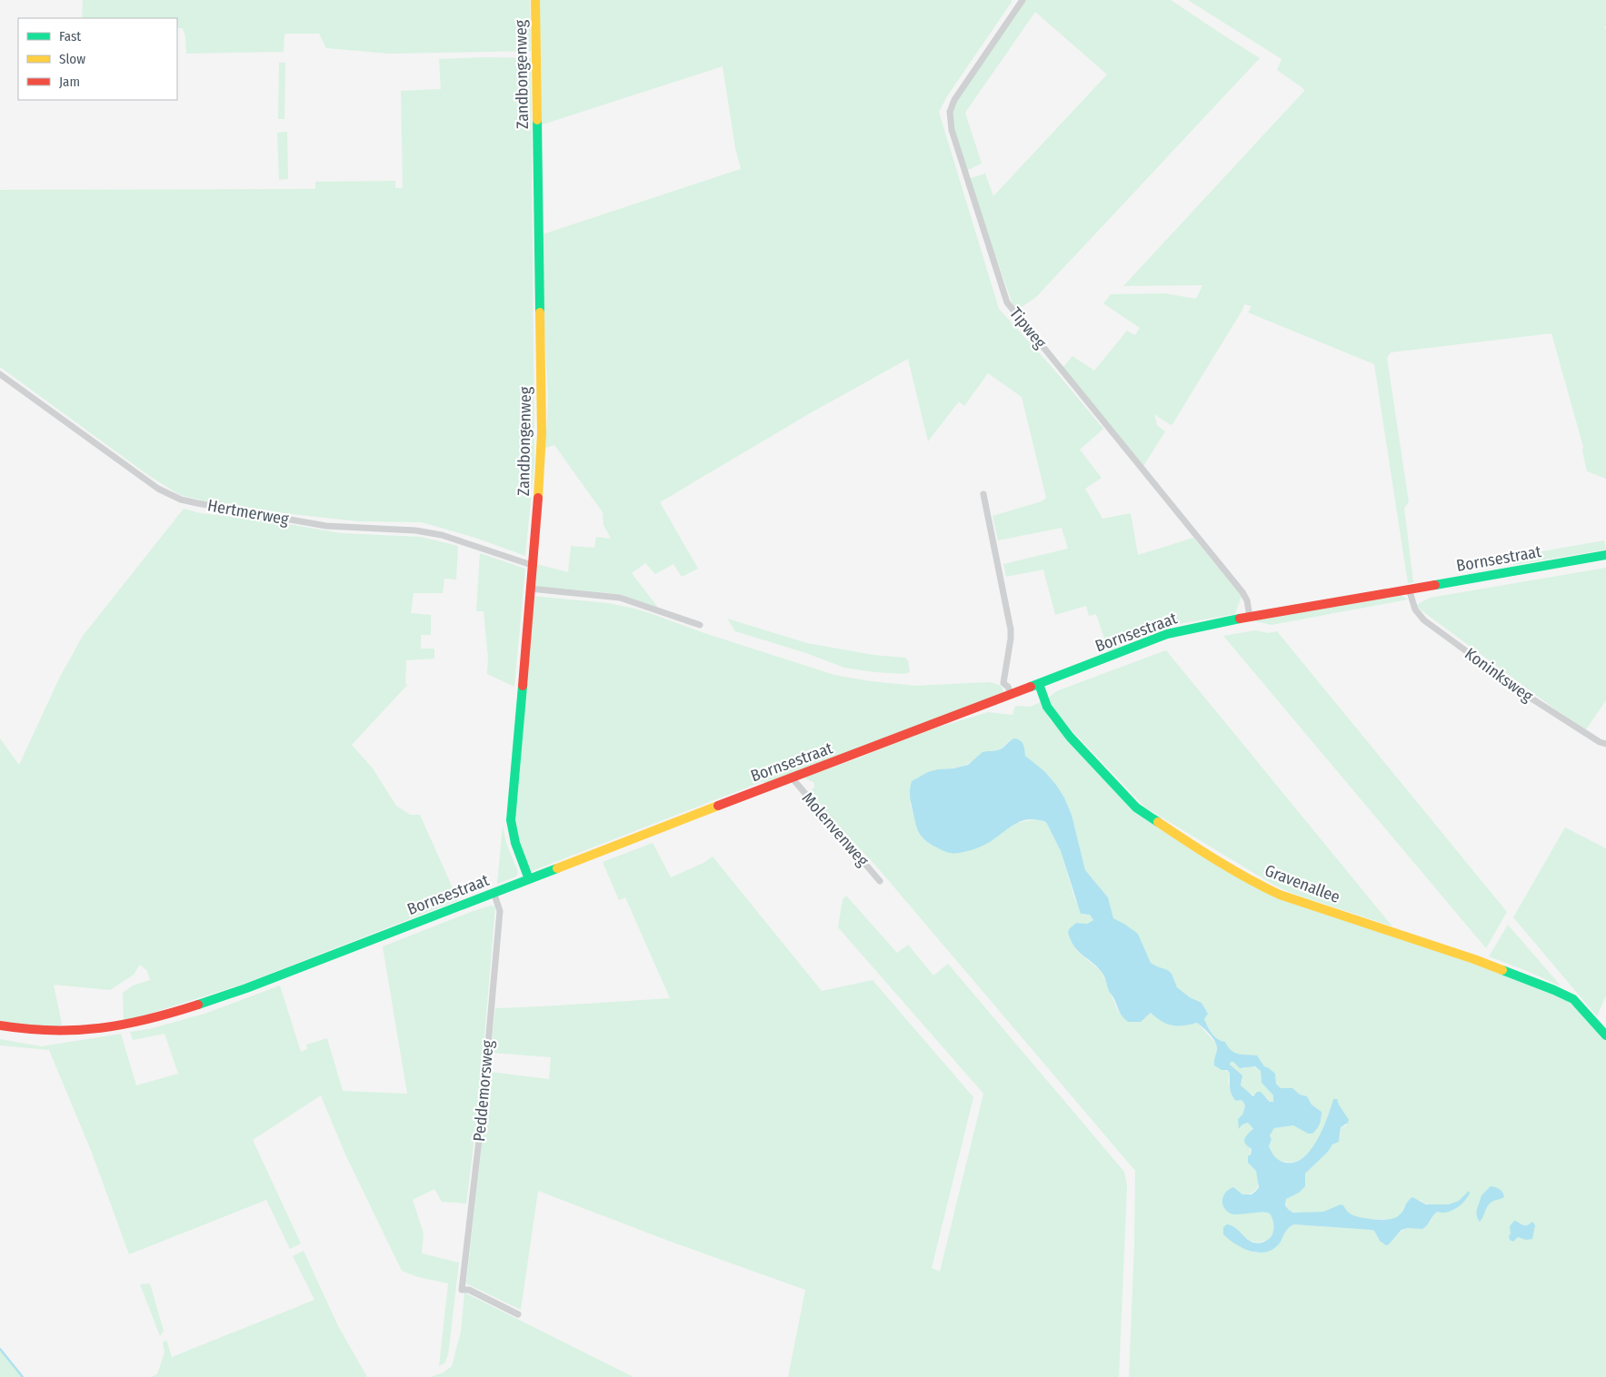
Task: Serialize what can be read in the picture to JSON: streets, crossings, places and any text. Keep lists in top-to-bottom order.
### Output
{
  "streets": {
    "street": [
      "Zandbongenweg",
      "Tipweg",
      "Hertmerweg",
      "Bornsestraat",
      "Koninksweg",
      "Molenvenweg",
      "Gravenallee",
      "Peddemorsweg"
    ]
  },
  "crossings": [
    ["Zandbongenweg", "Hertmerweg"],
    ["Zandbongenweg", "Bornsestraat"],
    ["Tipweg", "Bornsestraat"],
    ["Bornsestraat", "Koninksweg"],
    ["Bornsestraat", "Molenvenweg"],
    ["Bornsestraat", "Gravenallee"],
    ["Bornsestraat", "Peddemorsweg"]
  ],
  "legend": ["Fast", "Slow", "Jam"]
}
